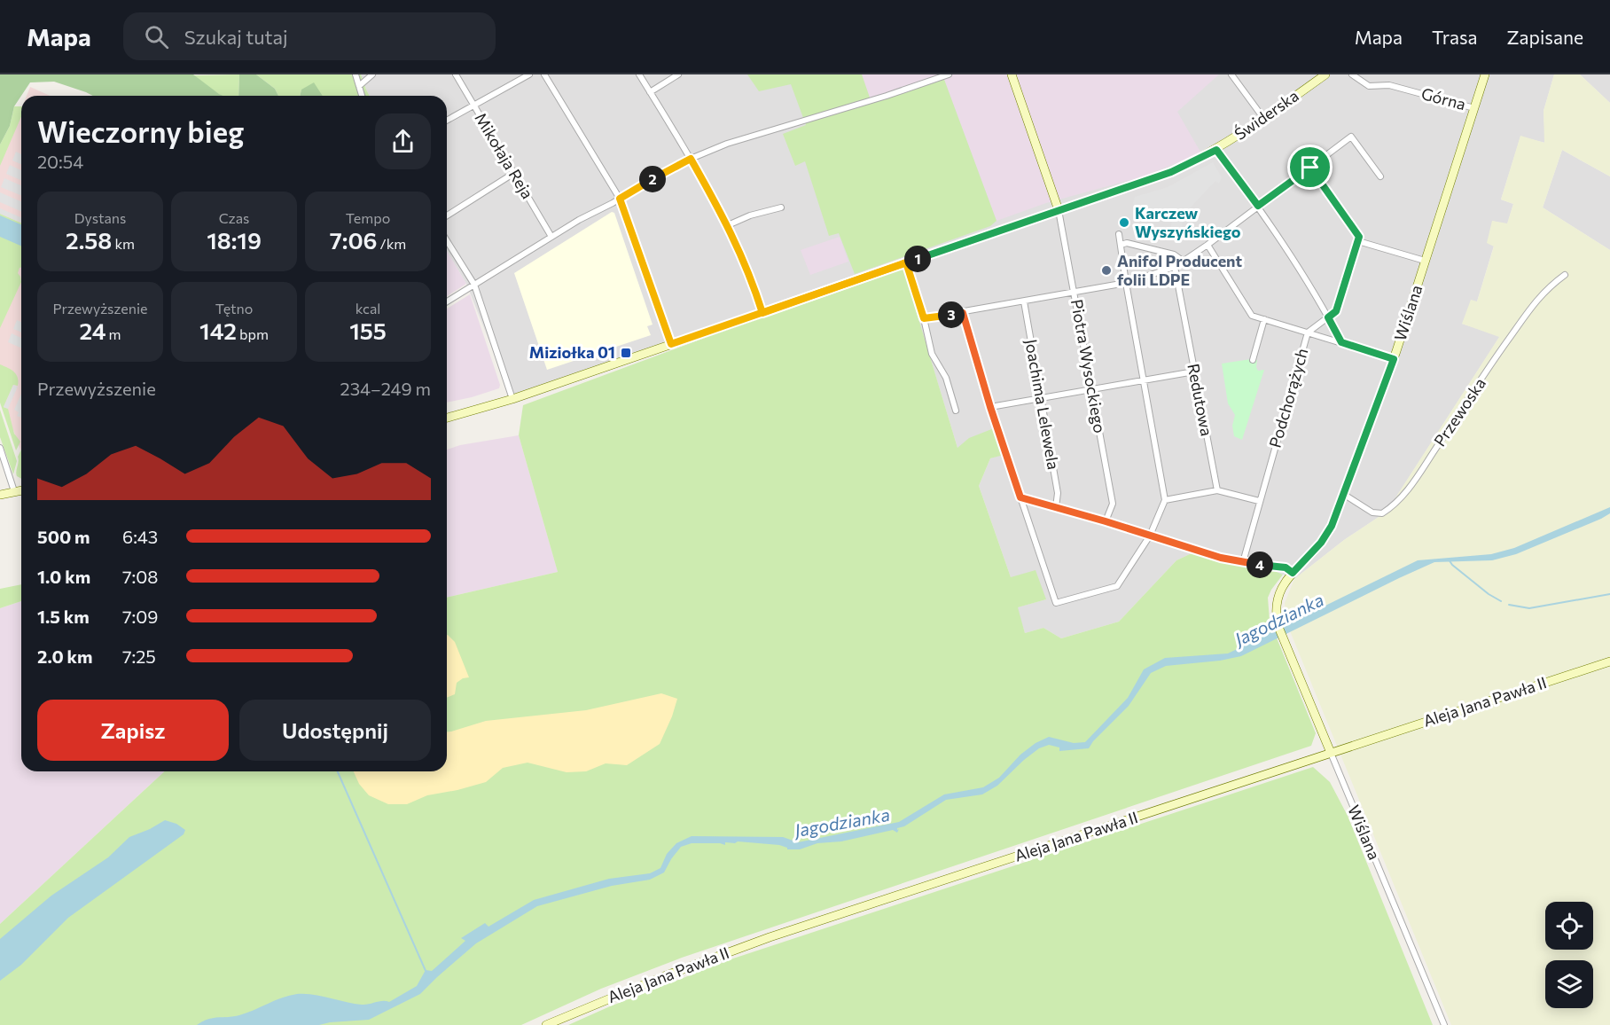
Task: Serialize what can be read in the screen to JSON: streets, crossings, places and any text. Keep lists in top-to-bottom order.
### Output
{
  "streets": {
    "street": [
      "Górna",
      "Świderska",
      "Mikołaja Reja",
      "Wiślana",
      "Piotra Wysockiego",
      "Podchorążych",
      "Redutowa",
      "Joachima Lelewela",
      "Przewoska",
      "Aleja Jana Pawła II"
    ]
  },
  "crossings": [
    ["Górna", "Wiślana"],
    ["Świderska", "Piotra Wysockiego"],
    ["Wiślana", "Przewoska"],
    ["Wiślana", "Aleja Jana Pawła II"]
  ],
  "water": ["Jagodzianka"],
  "places": {
    "other": ["Karczew Wyszyńskiego", "Anifol Producent folii LDPE"],
    "transit": ["Miziołka 01"]
  },
  "page": {
    "header": "Mapa",
    "search": "Szukaj tutaj",
    "nav": ["Mapa", "Trasa", "Zapisane"],
    "heading": ["Wieczorny bieg", "20:54"],
    "pins": [
      "2",
      "1",
      "3",
      "4"
    ],
    "stats": [
      ["Dystans", "2.58 km"],
      ["Czas", "18:19"],
      ["Tempo", "7:06 /km"],
      ["Przewyższenie", "24 m"],
      ["Tętno", "142 bpm"],
      ["kcal", "155"]
    ],
    "chart": ["Przewyższenie", "234–249 m"],
    "list": [
      {
        "name": "500 m",
        "note": "6:43"
      },
      {
        "name": "1.0 km",
        "note": "7:08"
      },
      {
        "name": "1.5 km",
        "note": "7:09"
      },
      {
        "name": "2.0 km",
        "note": "7:25"
      }
    ],
    "buttons": ["Zapisz", "Udostępnij"]
  }
}
